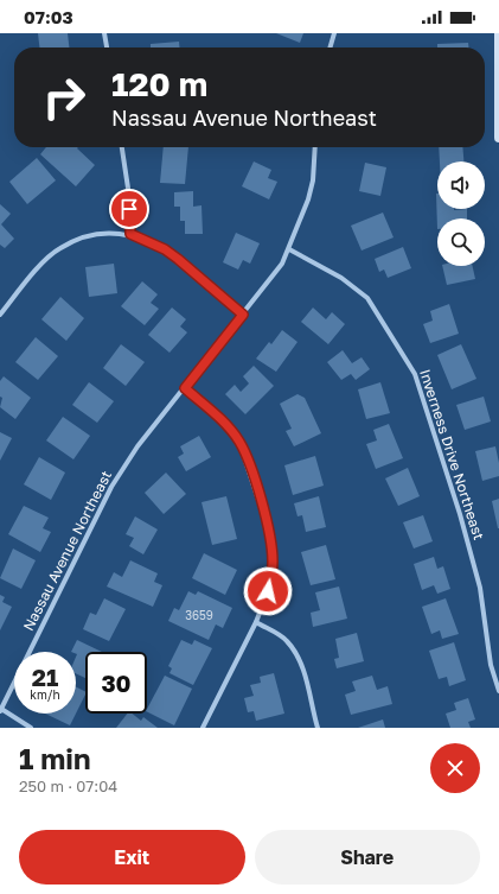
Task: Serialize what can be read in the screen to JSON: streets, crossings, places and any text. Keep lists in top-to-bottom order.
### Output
{
  "streets": {
    "street": ["Inverness Drive Northeast", "Nassau Avenue Northeast"]
  },
  "crossings": [
    ["Inverness Drive Northeast", "Nassau Avenue Northeast"]
  ],
  "house_numbers": ["3659"],
  "page": {
    "status": "07:03",
    "turn": ["120 m", "Nassau Avenue Northeast"],
    "speed": "21 km/h",
    "limit": "30",
    "heading": ["1 min", "250 m · 07:04"],
    "buttons": ["Exit", "Share"]
  }
}
